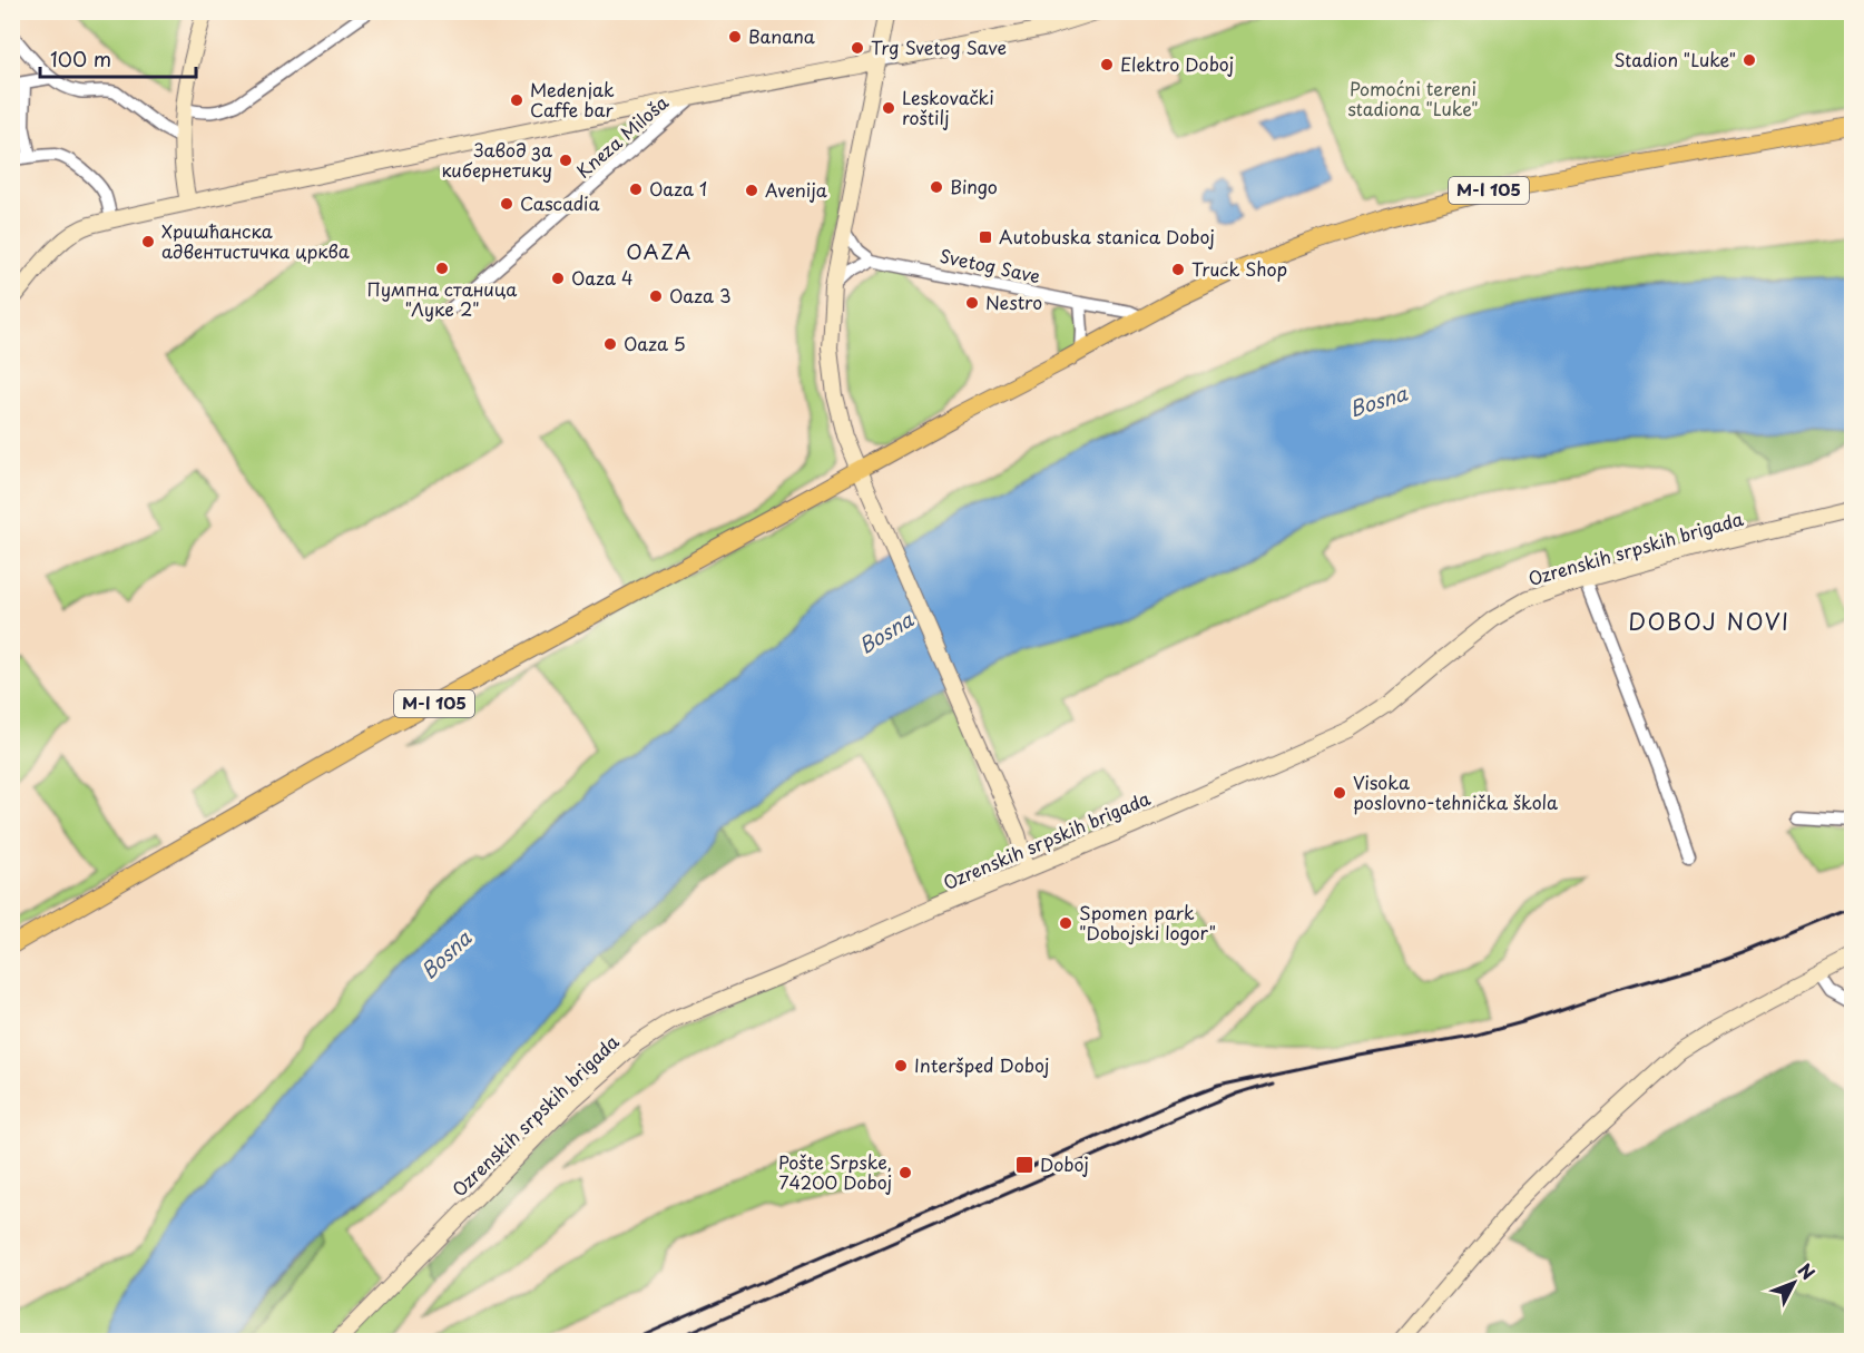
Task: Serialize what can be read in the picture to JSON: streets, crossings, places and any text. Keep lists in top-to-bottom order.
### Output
{
  "streets": {
    "main road": ["M-I 105"],
    "street": ["Kneza Miloša", "Svetog Save", "Ozrenskih srpskih brigada"]
  },
  "crossings": [
    ["M-I 105", "Svetog Save"]
  ],
  "districts": ["OAZA", "DOBOJ NOVI"],
  "water": ["Bosna"],
  "parks": ["Pomoćni tereni stadiona \"Luke\""],
  "places": {
    "other": [
      "Banana",
      "Trg Svetog Save",
      "Stadion \"Luke\"",
      "Elektro Doboj",
      "Medenjak Caffe bar",
      "Leskovački roštilj",
      "Завод за кибернетику",
      "Bingo",
      "Oaza 1",
      "Avenija",
      "Cascadia",
      "Хришћанска адвентистичка црква",
      "Пумпна станица \"Луке 2\"",
      "Truck Shop",
      "Oaza 4",
      "Oaza 3",
      "Nestro",
      "Oaza 5",
      "Visoka poslovno-tehnička škola",
      "Spomen park \"Dobojski logor\"",
      "Interšped Doboj",
      "Pošte Srpske, 74200 Doboj"
    ],
    "transit": ["Autobuska stanica Doboj", "Doboj"]
  },
  "scale_bar": "100 m",
  "north": "top right"
}
